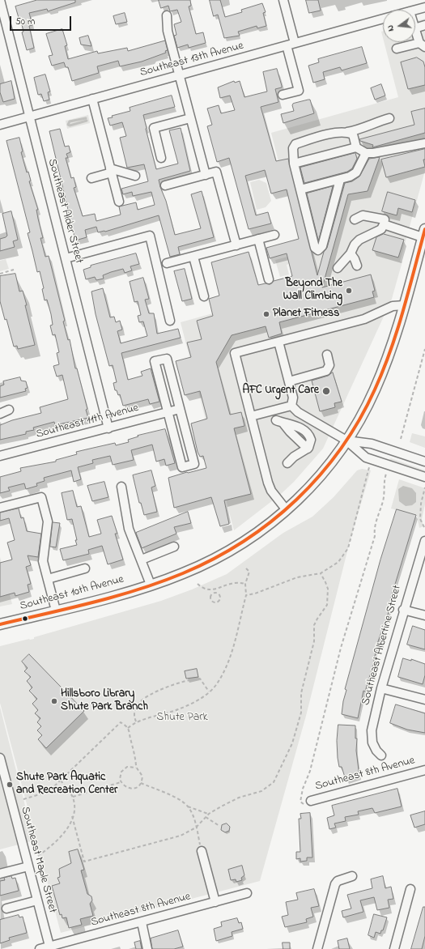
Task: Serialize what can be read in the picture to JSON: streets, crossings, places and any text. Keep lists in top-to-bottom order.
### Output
{
  "streets": {
    "main road": ["Southeast 10th Avenue"],
    "street": [
      "Southeast 13th Avenue",
      "Southeast Alder Street",
      "Southeast 11th Avenue",
      "Southeast Albertine Street",
      "Southeast 8th Avenue",
      "Southeast Maple Street"
    ]
  },
  "crossings": [
    ["Southeast 13th Avenue", "Southeast Alder Street"],
    ["Southeast Alder Street", "Southeast 11th Avenue"],
    ["Southeast 8th Avenue", "Southeast Maple Street"]
  ],
  "parks": ["Shute Park"],
  "places": [
    "Beyond The Wall Climbing",
    "Planet Fitness",
    "AFC Urgent Care",
    "Hillsboro Library Shute Park Branch",
    "Shute Park Aquatic and Recreation Center"
  ],
  "scale_bar": "50 m",
  "north": "left"
}
